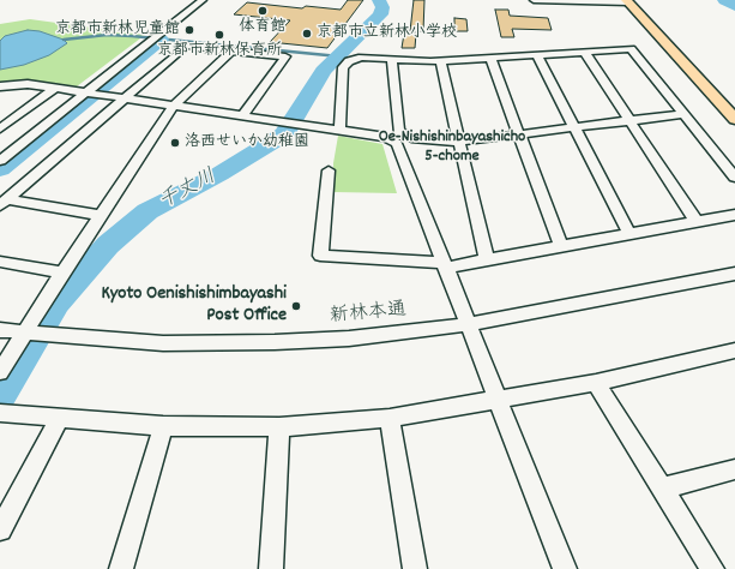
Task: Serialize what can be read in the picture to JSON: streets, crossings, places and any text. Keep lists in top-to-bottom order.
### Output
{
  "streets": {
    "street": ["新林本通"]
  },
  "districts": ["Oe-Nishishinbayashicho 5-chome"],
  "water": ["千丈川"],
  "places": [
    "体育館",
    "京都市新林児童館",
    "京都市立新林小学校",
    "京都市新林保育所",
    "洛西せいか幼稚園",
    "Kyoto Oenishishimbayashi Post Office"
  ]
}
